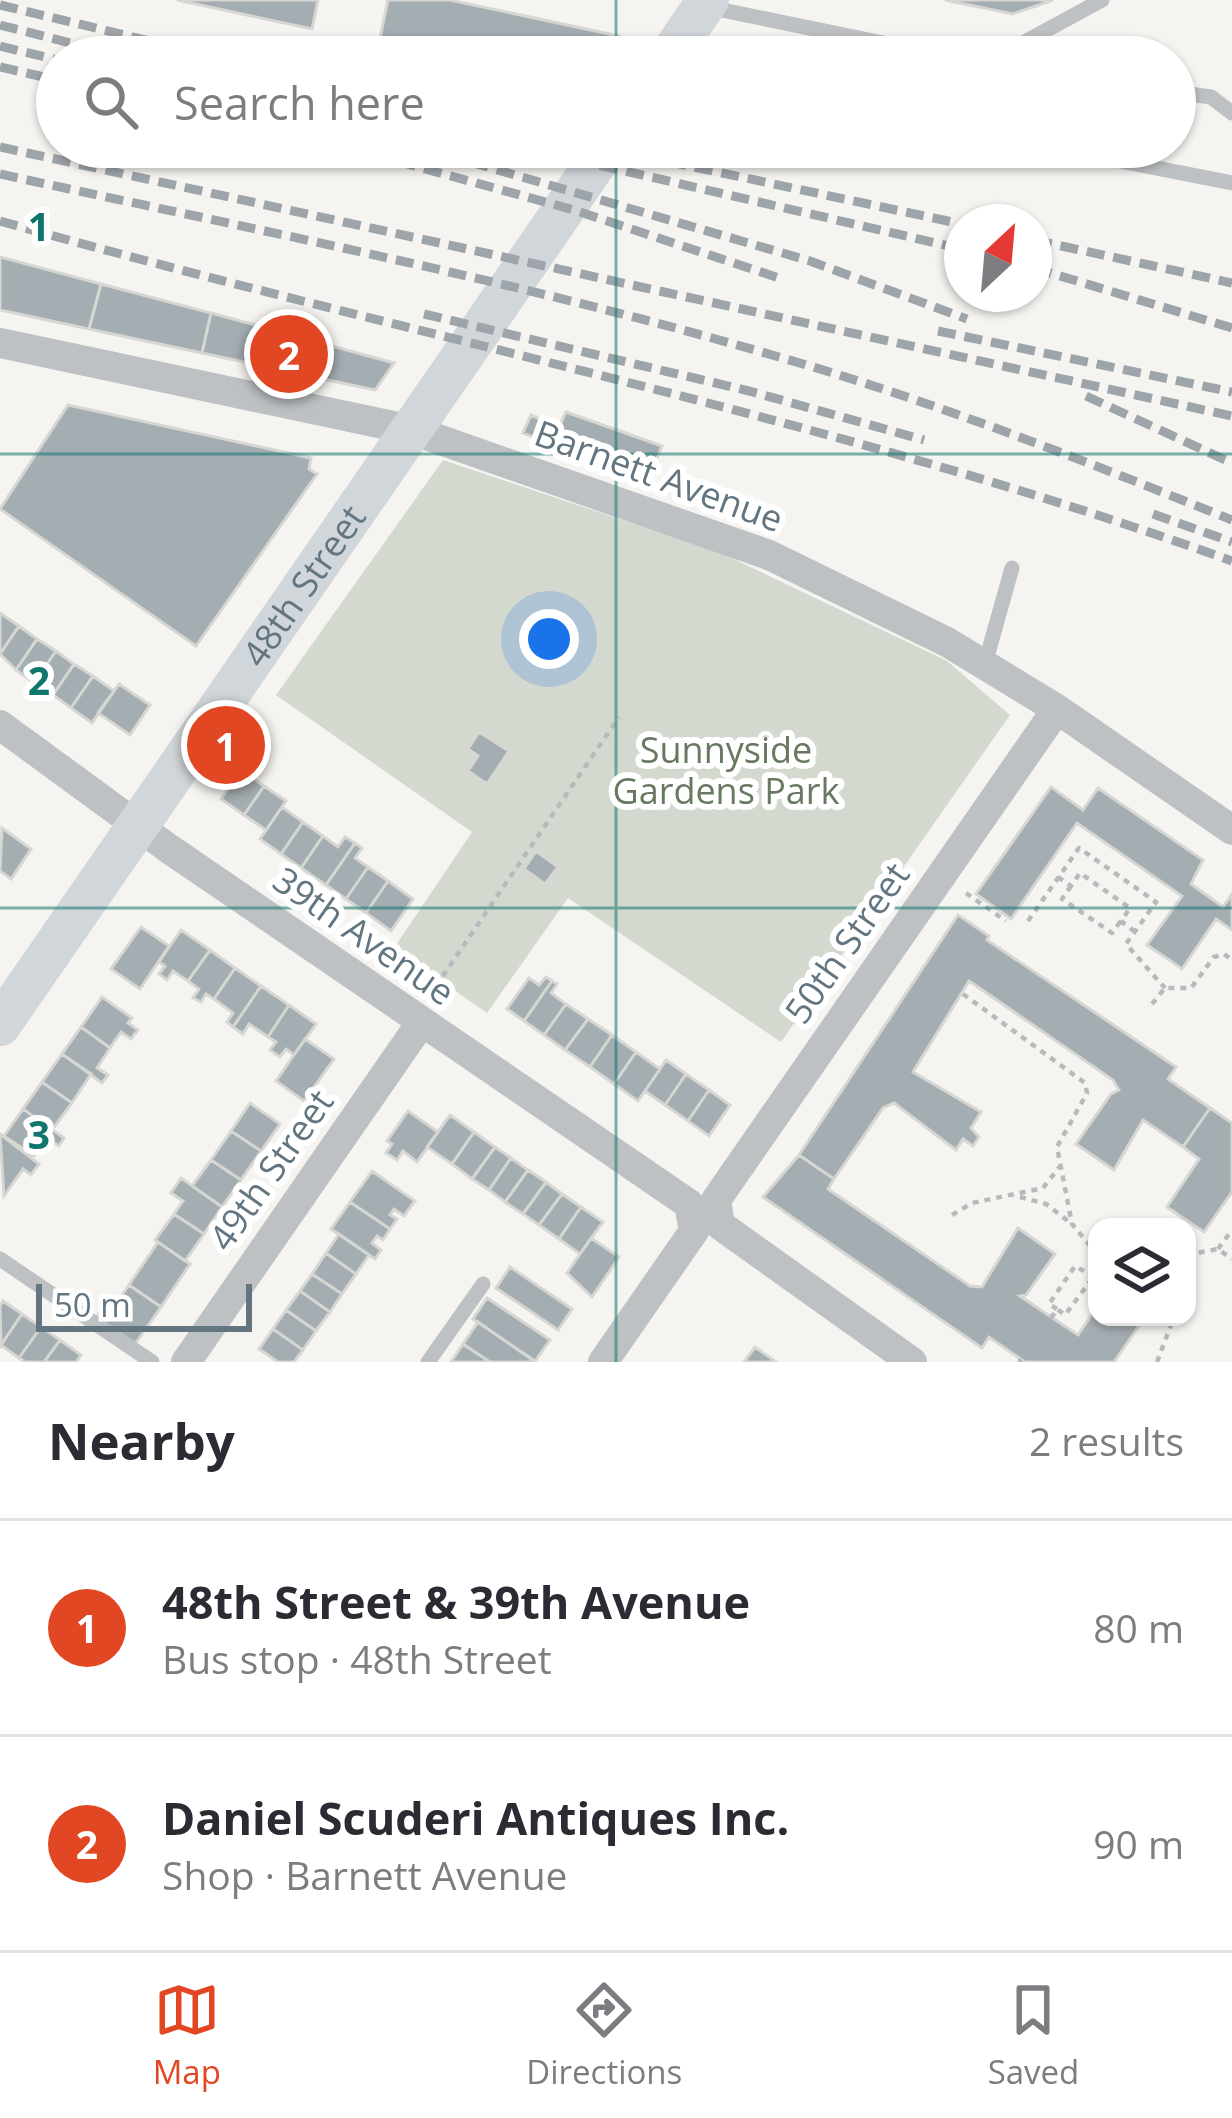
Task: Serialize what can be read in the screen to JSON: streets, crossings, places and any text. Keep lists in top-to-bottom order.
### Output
{
  "streets": {
    "street": [
      "Barnett Avenue",
      "48th Street",
      "39th Avenue",
      "50th Street",
      "49th Street"
    ]
  },
  "crossings": [
    ["Barnett Avenue", "48th Street"],
    ["Barnett Avenue", "50th Street"],
    ["48th Street", "39th Avenue"],
    ["39th Avenue", "49th Street"]
  ],
  "parks": ["Sunnyside Gardens Park"],
  "scale_bar": "50 m",
  "north": "top right",
  "page": {
    "search": "Search here",
    "pins": ["2", "1"],
    "scale": "50 m",
    "heading": ["Nearby", "2 results"],
    "list": [
      {
        "mark": "1",
        "name": "48th Street & 39th Avenue",
        "note": "Bus stop · 48th Street",
        "value": "80 m"
      },
      {
        "mark": "2",
        "name": "Daniel Scuderi Antiques Inc.",
        "note": "Shop · Barnett Avenue",
        "value": "90 m"
      }
    ],
    "nav": ["Map", "Directions", "Saved"]
  },
  "grid": {
    "rows": ["1", "2", "3"]
  }
}
